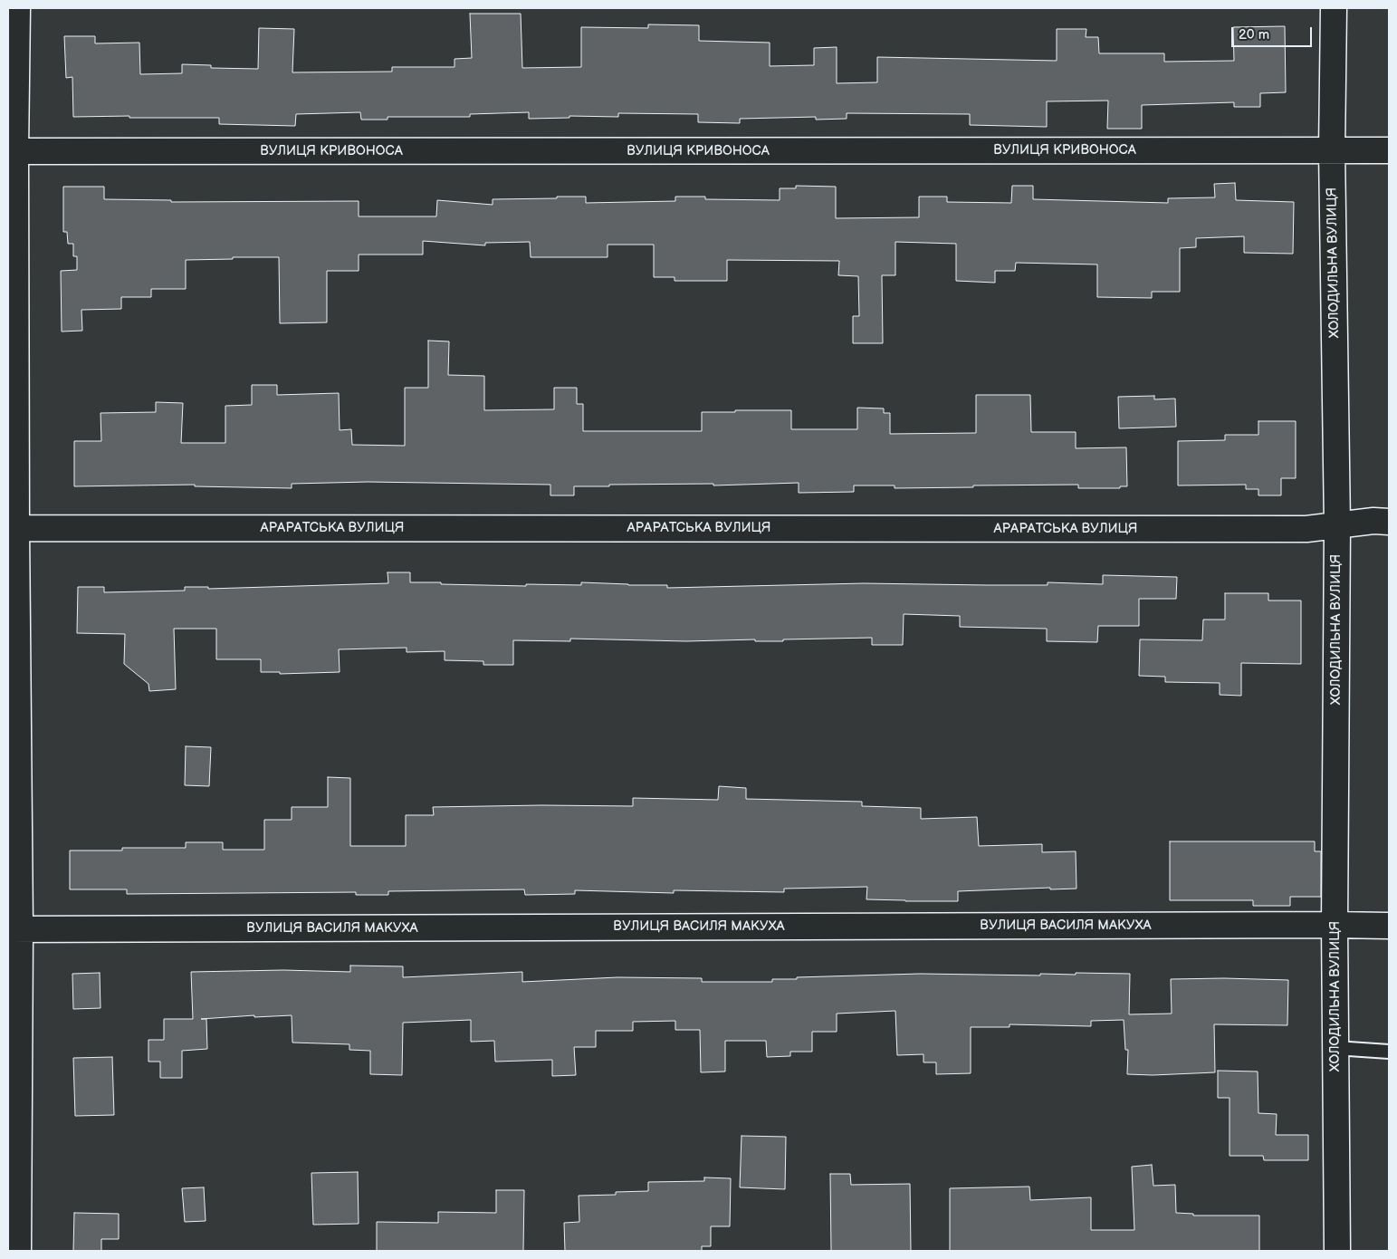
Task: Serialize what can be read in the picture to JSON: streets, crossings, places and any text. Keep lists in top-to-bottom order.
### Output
{
  "streets": {
    "street": [
      "ВУЛИЦЯ КРИВОНОСА",
      "ХОЛОДИЛЬНА ВУЛИЦЯ",
      "АРАРАТСЬКА ВУЛИЦЯ",
      "ВУЛИЦЯ ВАСИЛЯ МАКУХА"
    ]
  },
  "crossings": [
    ["ВУЛИЦЯ КРИВОНОСА", "ХОЛОДИЛЬНА ВУЛИЦЯ"],
    ["ХОЛОДИЛЬНА ВУЛИЦЯ", "АРАРАТСЬКА ВУЛИЦЯ"],
    ["ХОЛОДИЛЬНА ВУЛИЦЯ", "ВУЛИЦЯ ВАСИЛЯ МАКУХА"]
  ],
  "scale_bar": "20 m"
}
